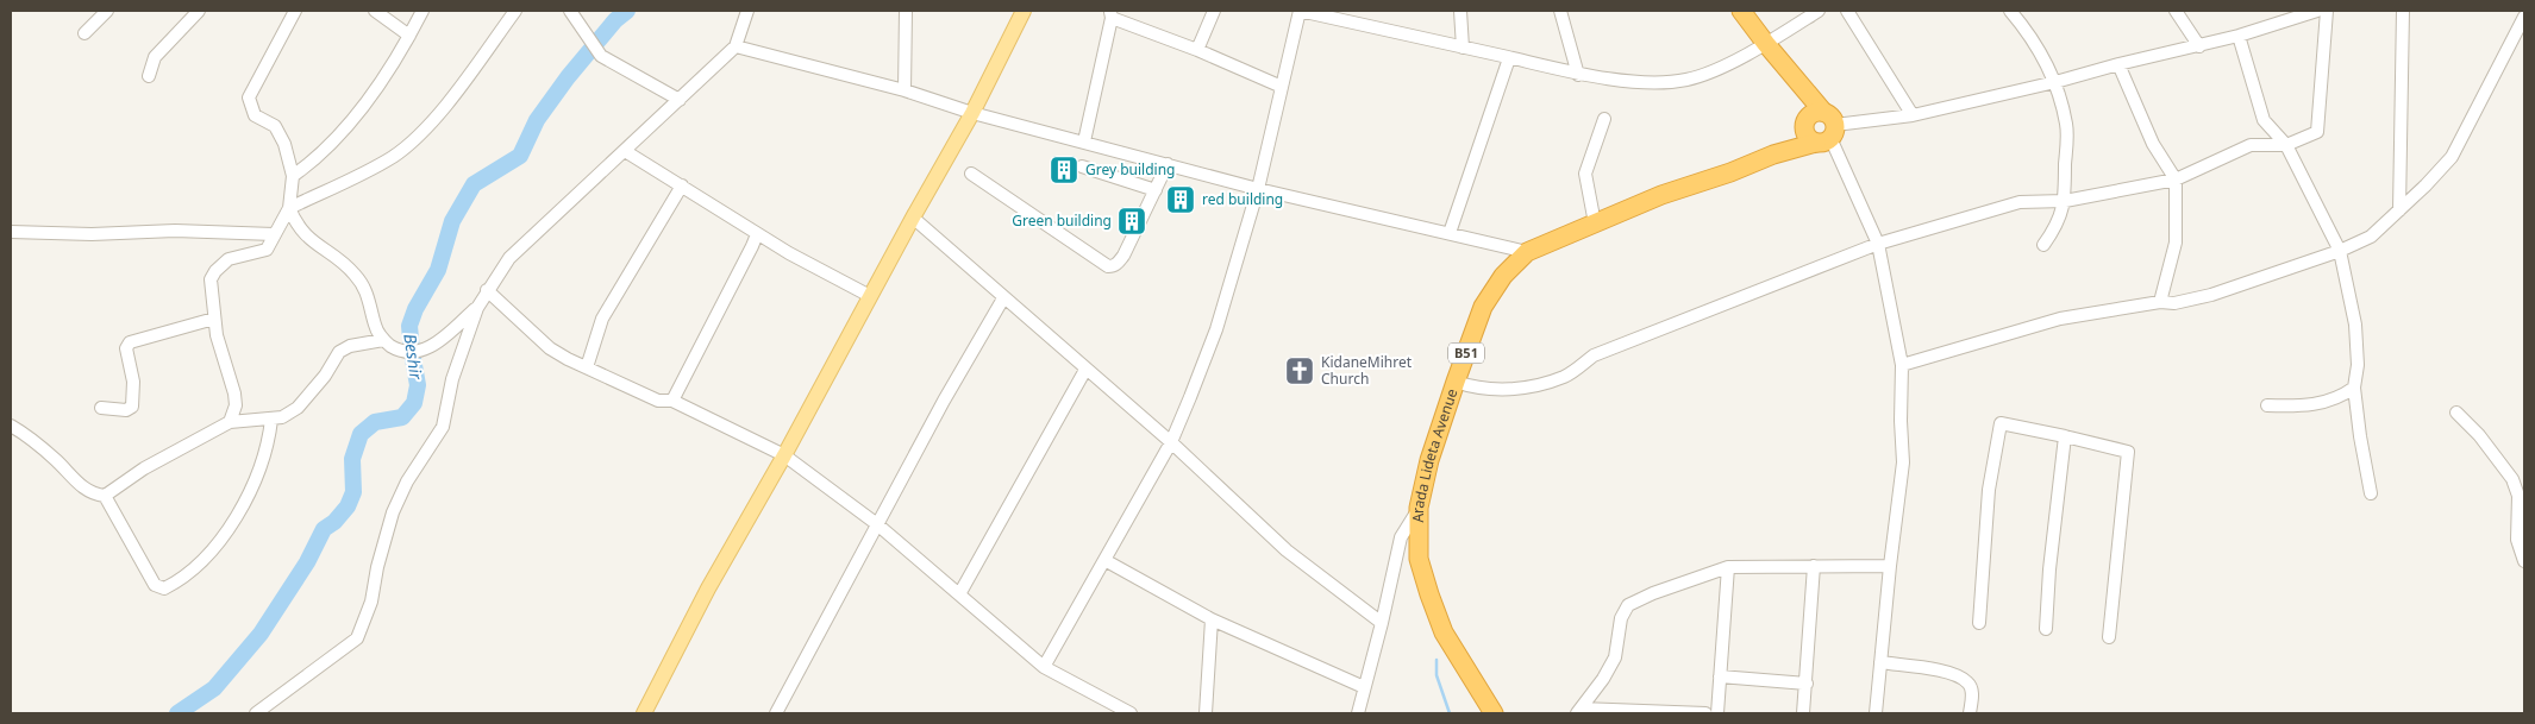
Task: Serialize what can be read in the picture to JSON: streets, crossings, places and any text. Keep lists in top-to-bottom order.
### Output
{
  "streets": {
    "highway": ["B51", "Arada Lideta Avenue"]
  },
  "water": ["Beshir"],
  "places": {
    "building": ["Grey building", "red building", "Green building"],
    "church": ["KidaneMihret Church"]
  }
}
